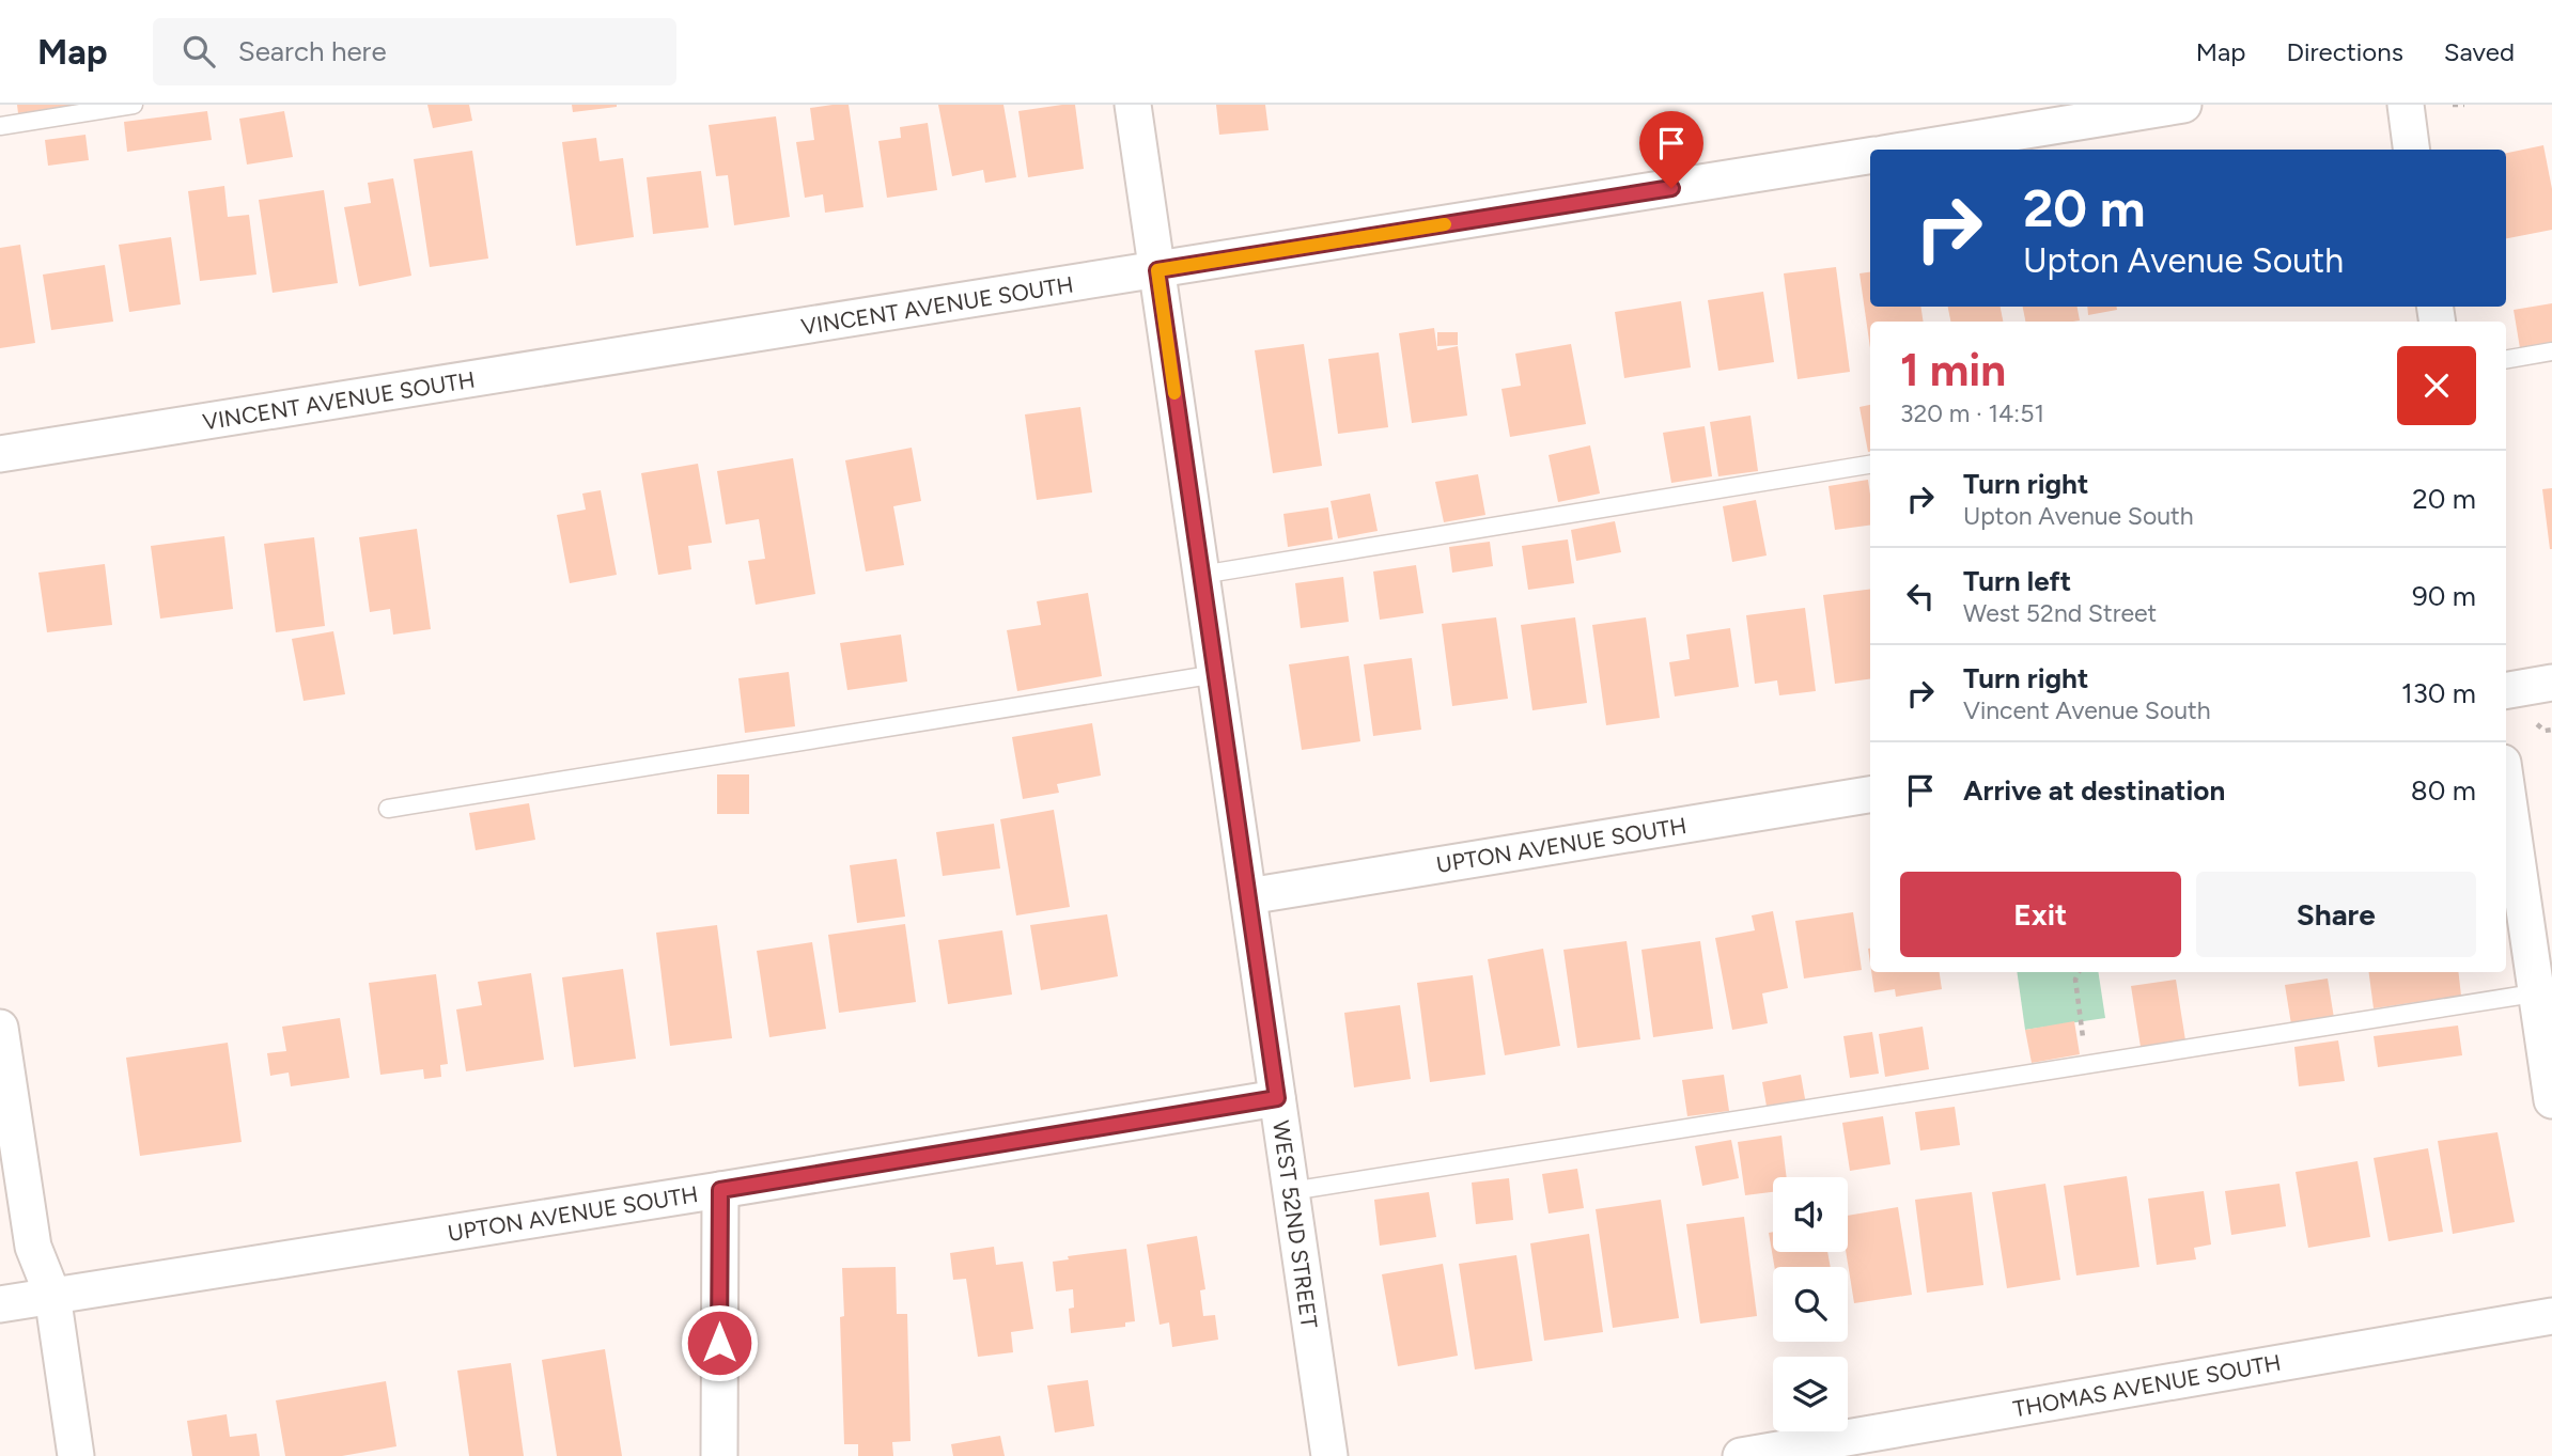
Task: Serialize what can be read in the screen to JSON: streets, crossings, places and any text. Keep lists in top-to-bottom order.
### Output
{
  "streets": {
    "street": [
      "VINCENT AVENUE SOUTH",
      "UPTON AVENUE SOUTH",
      "WEST 52ND STREET",
      "THOMAS AVENUE SOUTH"
    ]
  },
  "crossings": [
    ["VINCENT AVENUE SOUTH", "WEST 52ND STREET"],
    ["UPTON AVENUE SOUTH", "WEST 52ND STREET"]
  ],
  "page": {
    "header": "Map",
    "search": "Search here",
    "nav": ["Map", "Directions", "Saved"],
    "turn": ["20 m", "Upton Avenue South"],
    "heading": ["1 min", "320 m · 14:51"],
    "list": [
      {
        "name": "Turn right",
        "note": "Upton Avenue South",
        "value": "20 m"
      },
      {
        "name": "Turn left",
        "note": "West 52nd Street",
        "value": "90 m"
      },
      {
        "name": "Turn right",
        "note": "Vincent Avenue South",
        "value": "130 m"
      },
      {
        "name": "Arrive at destination",
        "value": "80 m"
      }
    ],
    "buttons": ["Exit", "Share"]
  }
}
